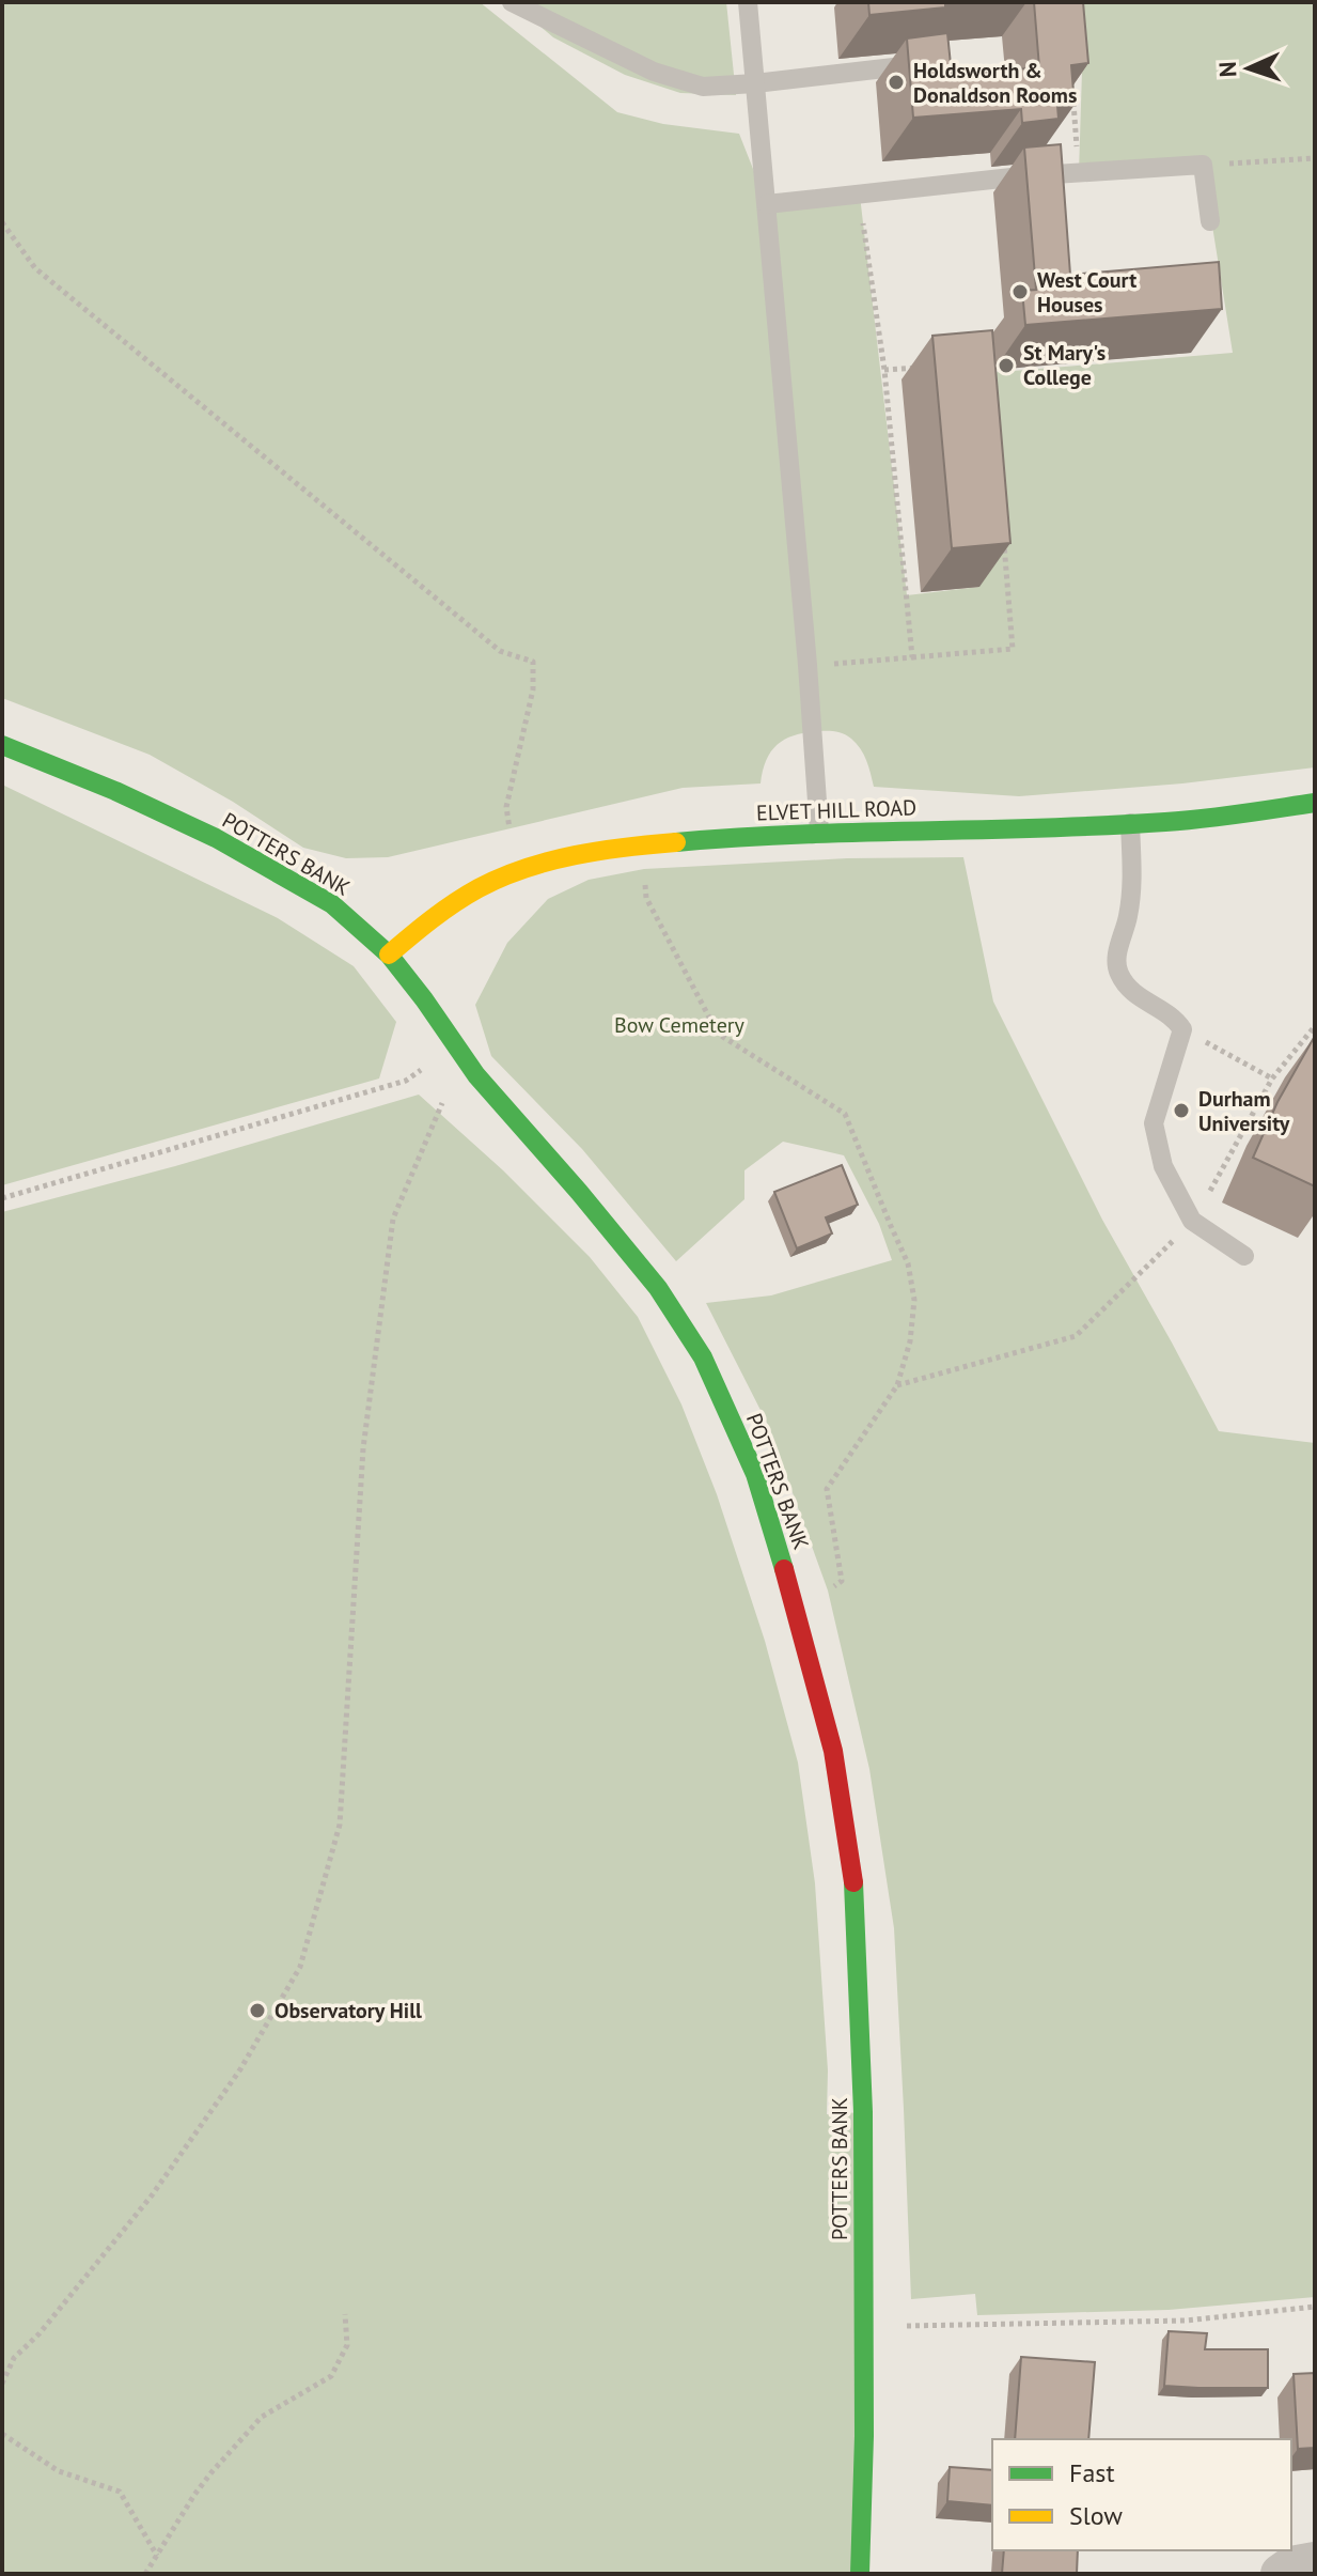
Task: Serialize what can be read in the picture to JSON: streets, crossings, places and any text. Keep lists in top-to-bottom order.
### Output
{
  "streets": {
    "street": ["ELVET HILL ROAD", "POTTERS BANK"]
  },
  "crossings": [
    ["ELVET HILL ROAD", "POTTERS BANK"]
  ],
  "parks": ["Bow Cemetery"],
  "places": [
    "Holdsworth & Donaldson Rooms",
    "West Court Houses",
    "St Mary's College",
    "Durham University",
    "Observatory Hill"
  ],
  "legend": ["Fast", "Slow"],
  "north": "left"
}
